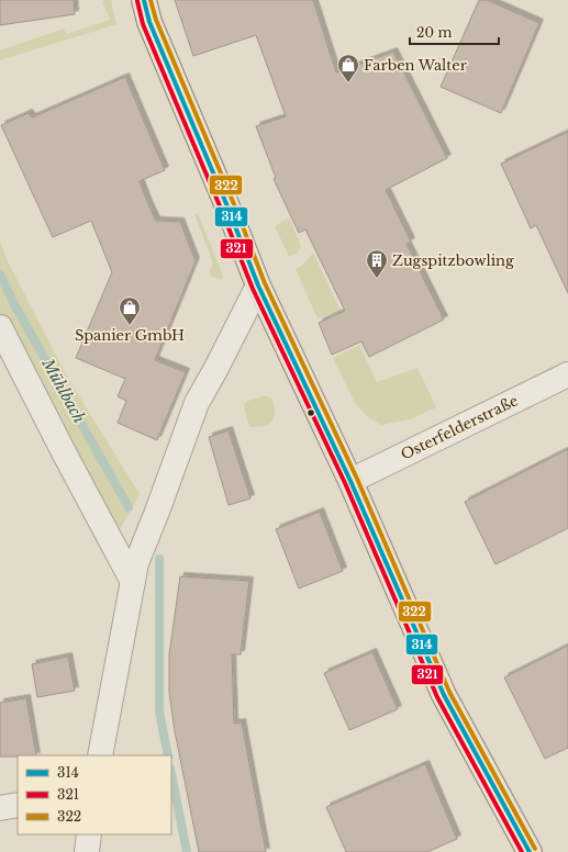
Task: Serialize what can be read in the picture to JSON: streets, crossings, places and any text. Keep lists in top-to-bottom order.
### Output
{
  "streets": {
    "street": ["Osterfelderstraße"]
  },
  "water": ["Mühlbach"],
  "places": {
    "shop": ["Farben Walter", "Spanier GmbH"],
    "building": ["Zugspitzbowling"]
  },
  "lines": ["transit line 314", "transit line 322", "transit line 321"],
  "legend": ["314", "321", "322"],
  "scale_bar": "20 m"
}
